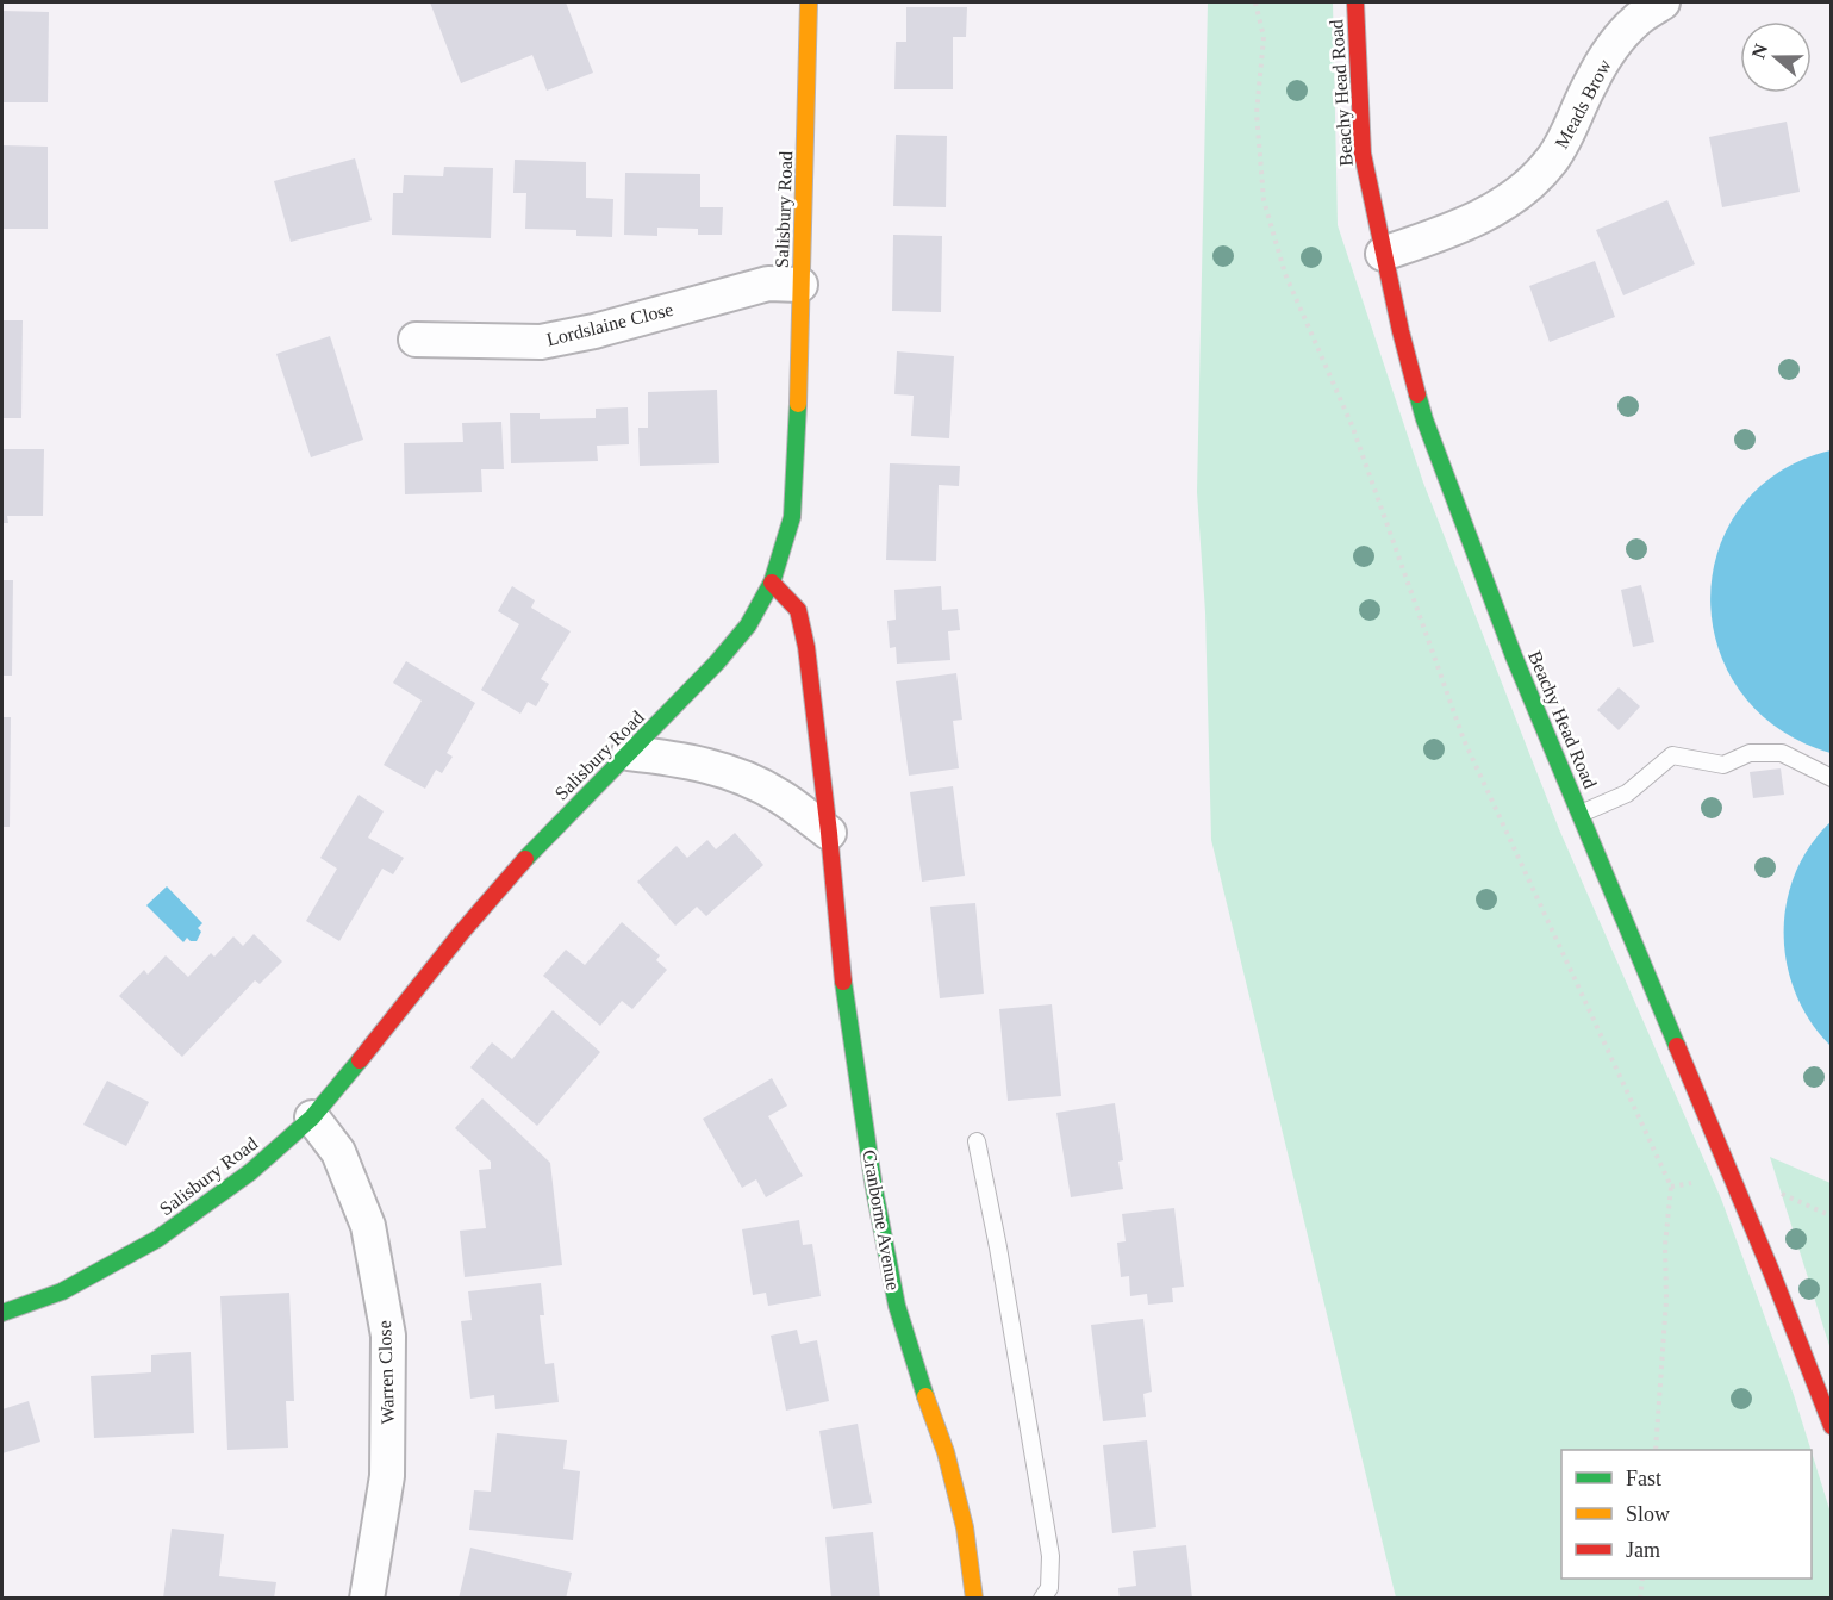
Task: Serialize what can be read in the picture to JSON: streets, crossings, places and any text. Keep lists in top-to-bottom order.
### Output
{
  "streets": {
    "street": [
      "Beachy Head Road",
      "Meads Brow",
      "Salisbury Road",
      "Lordslaine Close",
      "Cranborne Avenue",
      "Warren Close"
    ]
  },
  "crossings": [
    ["Beachy Head Road", "Meads Brow"],
    ["Salisbury Road", "Lordslaine Close"],
    ["Salisbury Road", "Cranborne Avenue"],
    ["Salisbury Road", "Warren Close"]
  ],
  "legend": ["Fast", "Slow", "Jam"],
  "north": "left"
}
